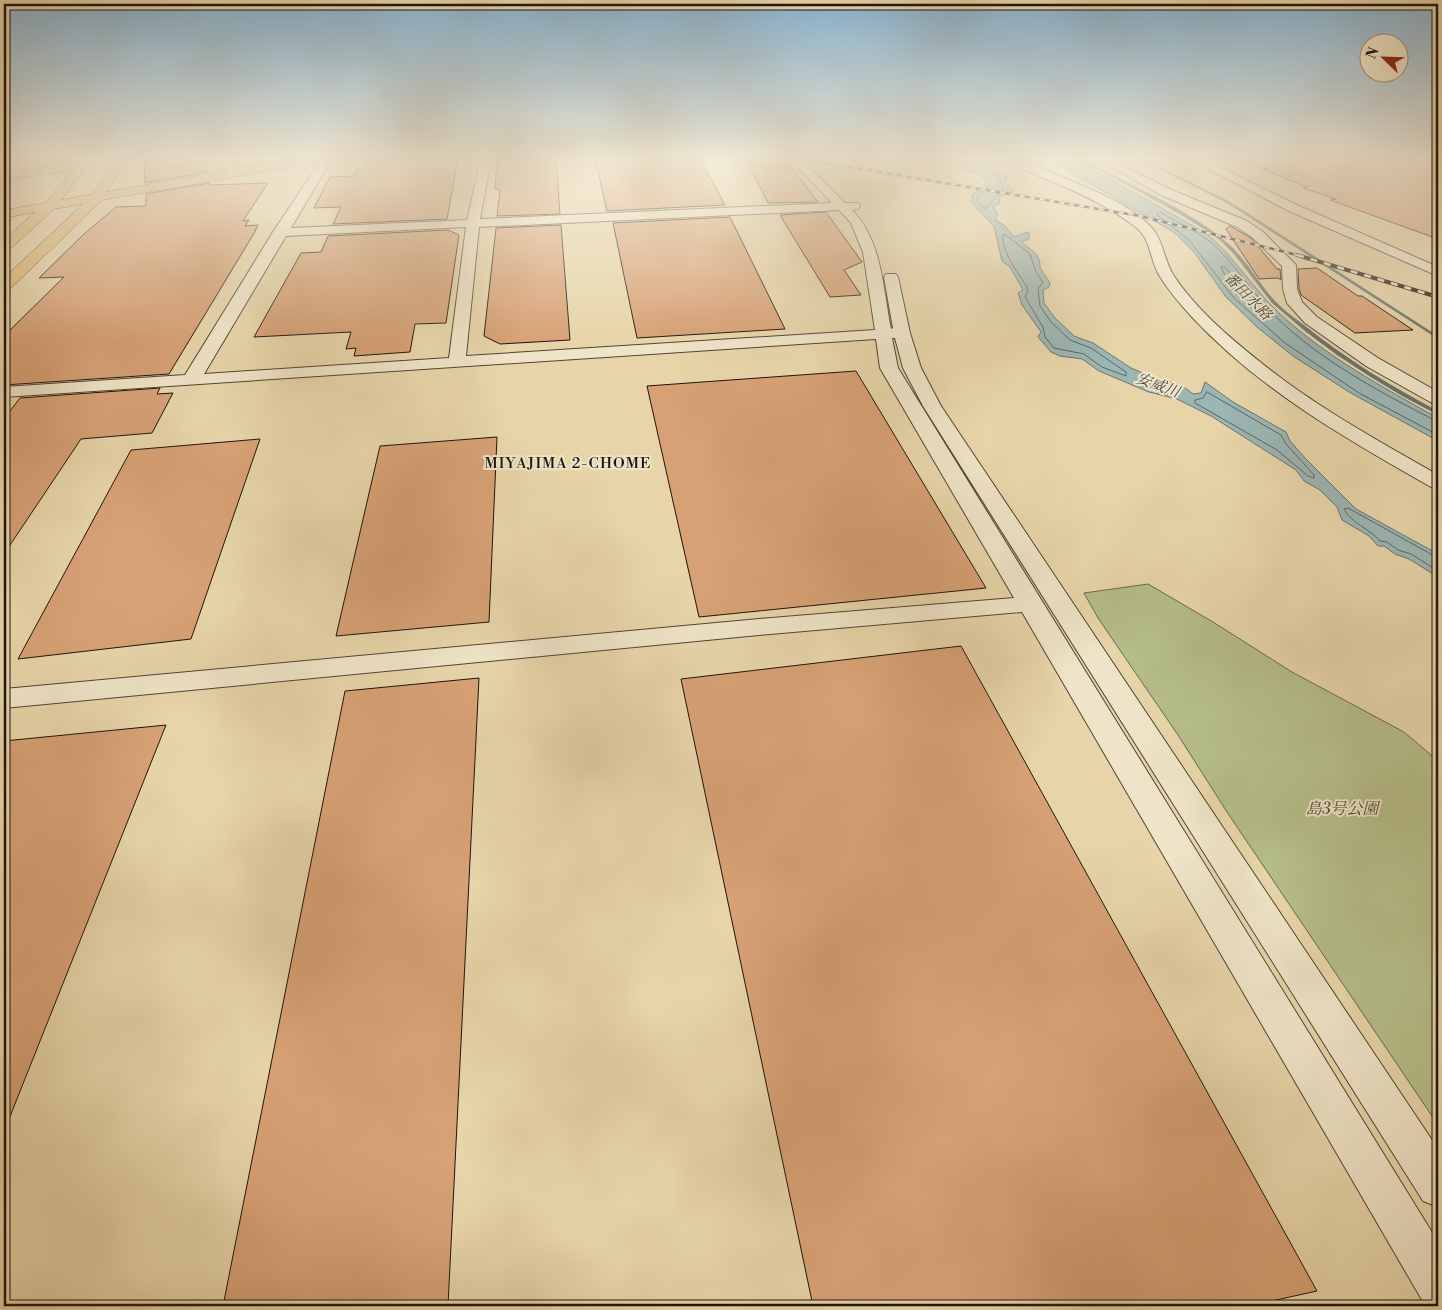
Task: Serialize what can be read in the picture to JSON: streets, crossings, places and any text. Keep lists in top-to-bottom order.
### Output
{
  "districts": ["MIYAJIMA 2-CHOME"],
  "water": ["番田水路", "安威川"],
  "parks": ["島3号公園"],
  "north": "top left"
}
